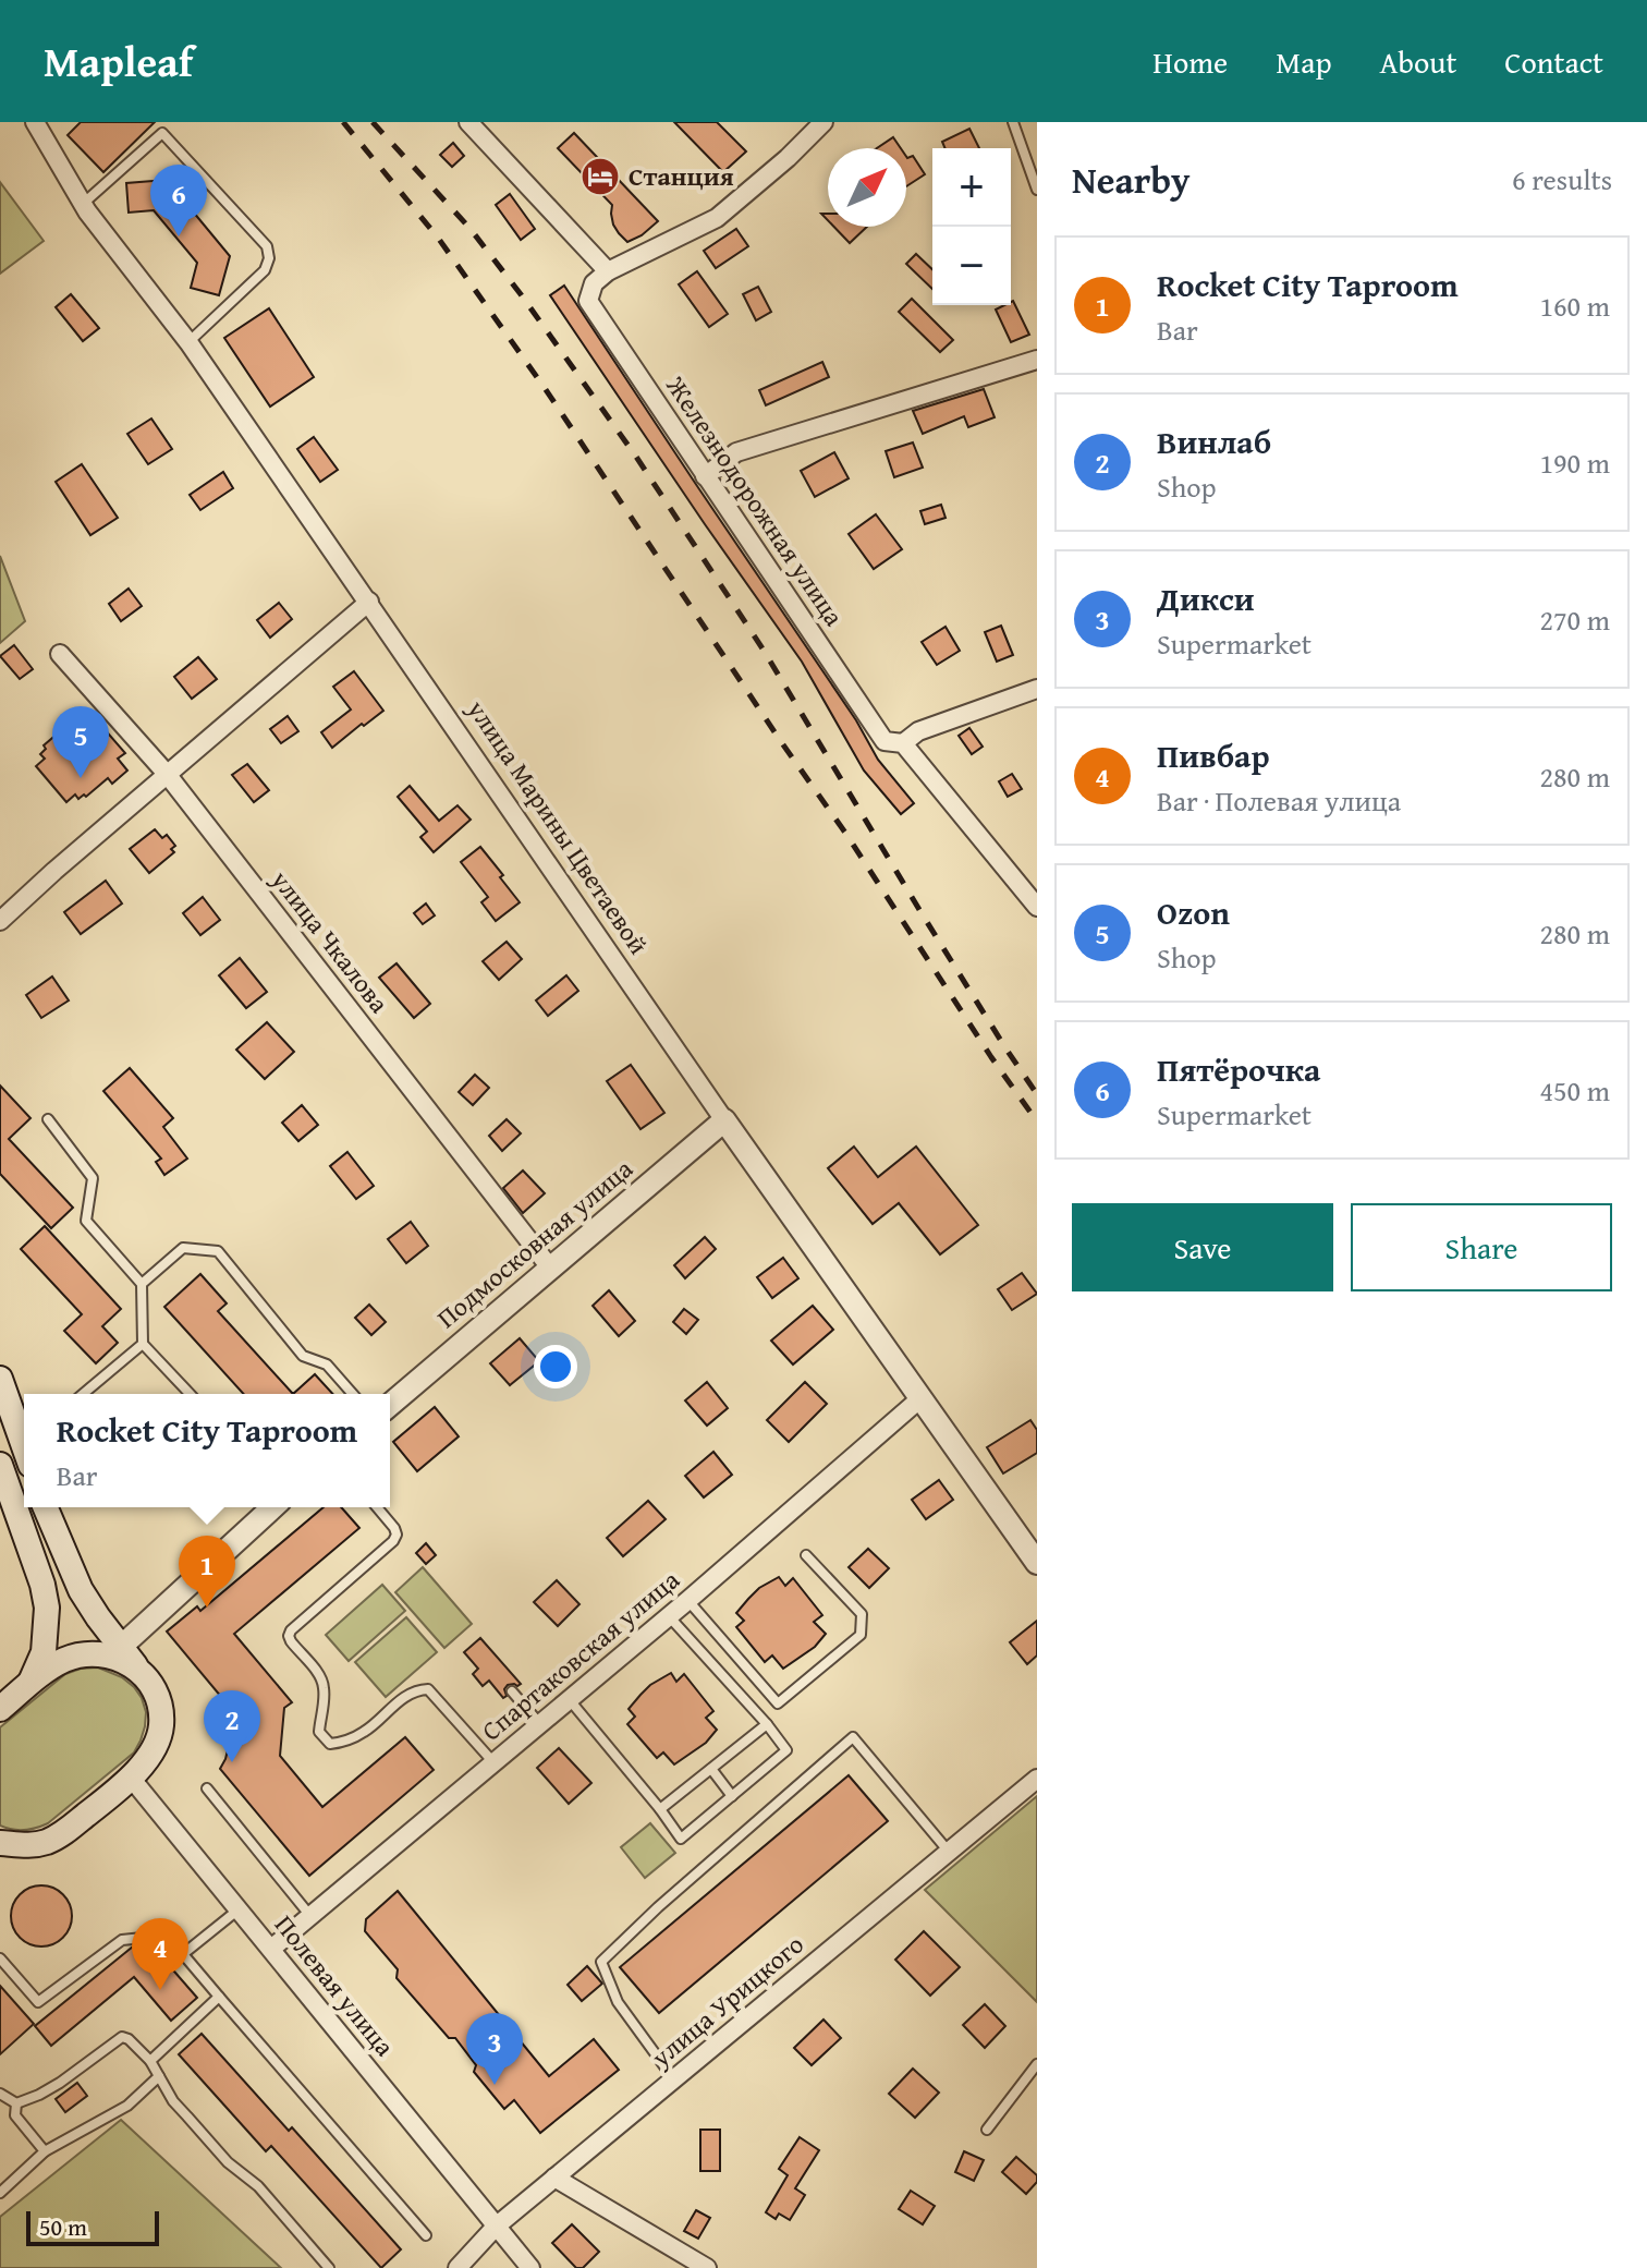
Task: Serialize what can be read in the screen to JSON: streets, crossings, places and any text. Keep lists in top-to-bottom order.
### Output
{
  "streets": {
    "street": [
      "Железнодорожная улица",
      "улица Марины Цветаевой",
      "улица Чкалова",
      "Подмосковная улица",
      "Спартаковская улица",
      "Полевая улица",
      "улица Урицкого"
    ]
  },
  "crossings": [
    ["улица Марины Цветаевой", "Подмосковная улица"],
    ["улица Марины Цветаевой", "Спартаковская улица"],
    ["улица Чкалова", "Подмосковная улица"],
    ["Спартаковская улица", "Полевая улица"],
    ["Полевая улица", "улица Урицкого"]
  ],
  "places": {
    "hotel": ["Станция"]
  },
  "scale_bar": "50 m",
  "north": "top right",
  "page": {
    "header": "Mapleaf",
    "nav": [
      "Home",
      "Map",
      "About",
      "Contact"
    ],
    "heading": ["Nearby", "6 results"],
    "map_buttons": ["+", "−"],
    "pins": [
      "6",
      "5",
      "1",
      "2",
      "4",
      "3"
    ],
    "list": [
      {
        "mark": "1",
        "name": "Rocket City Taproom",
        "note": "Bar",
        "value": "160 m"
      },
      {
        "mark": "2",
        "name": "Винлаб",
        "note": "Shop",
        "value": "190 m"
      },
      {
        "mark": "3",
        "name": "Дикси",
        "note": "Supermarket",
        "value": "270 m"
      },
      {
        "mark": "4",
        "name": "Пивбар",
        "note": "Bar · Полевая улица",
        "value": "280 m"
      },
      {
        "mark": "5",
        "name": "Ozon",
        "note": "Shop",
        "value": "280 m"
      },
      {
        "mark": "6",
        "name": "Пятёрочка",
        "note": "Supermarket",
        "value": "450 m"
      }
    ],
    "buttons": ["Save", "Share"],
    "popup": ["Rocket City Taproom", "Bar"],
    "scale": "50 m"
  }
}
